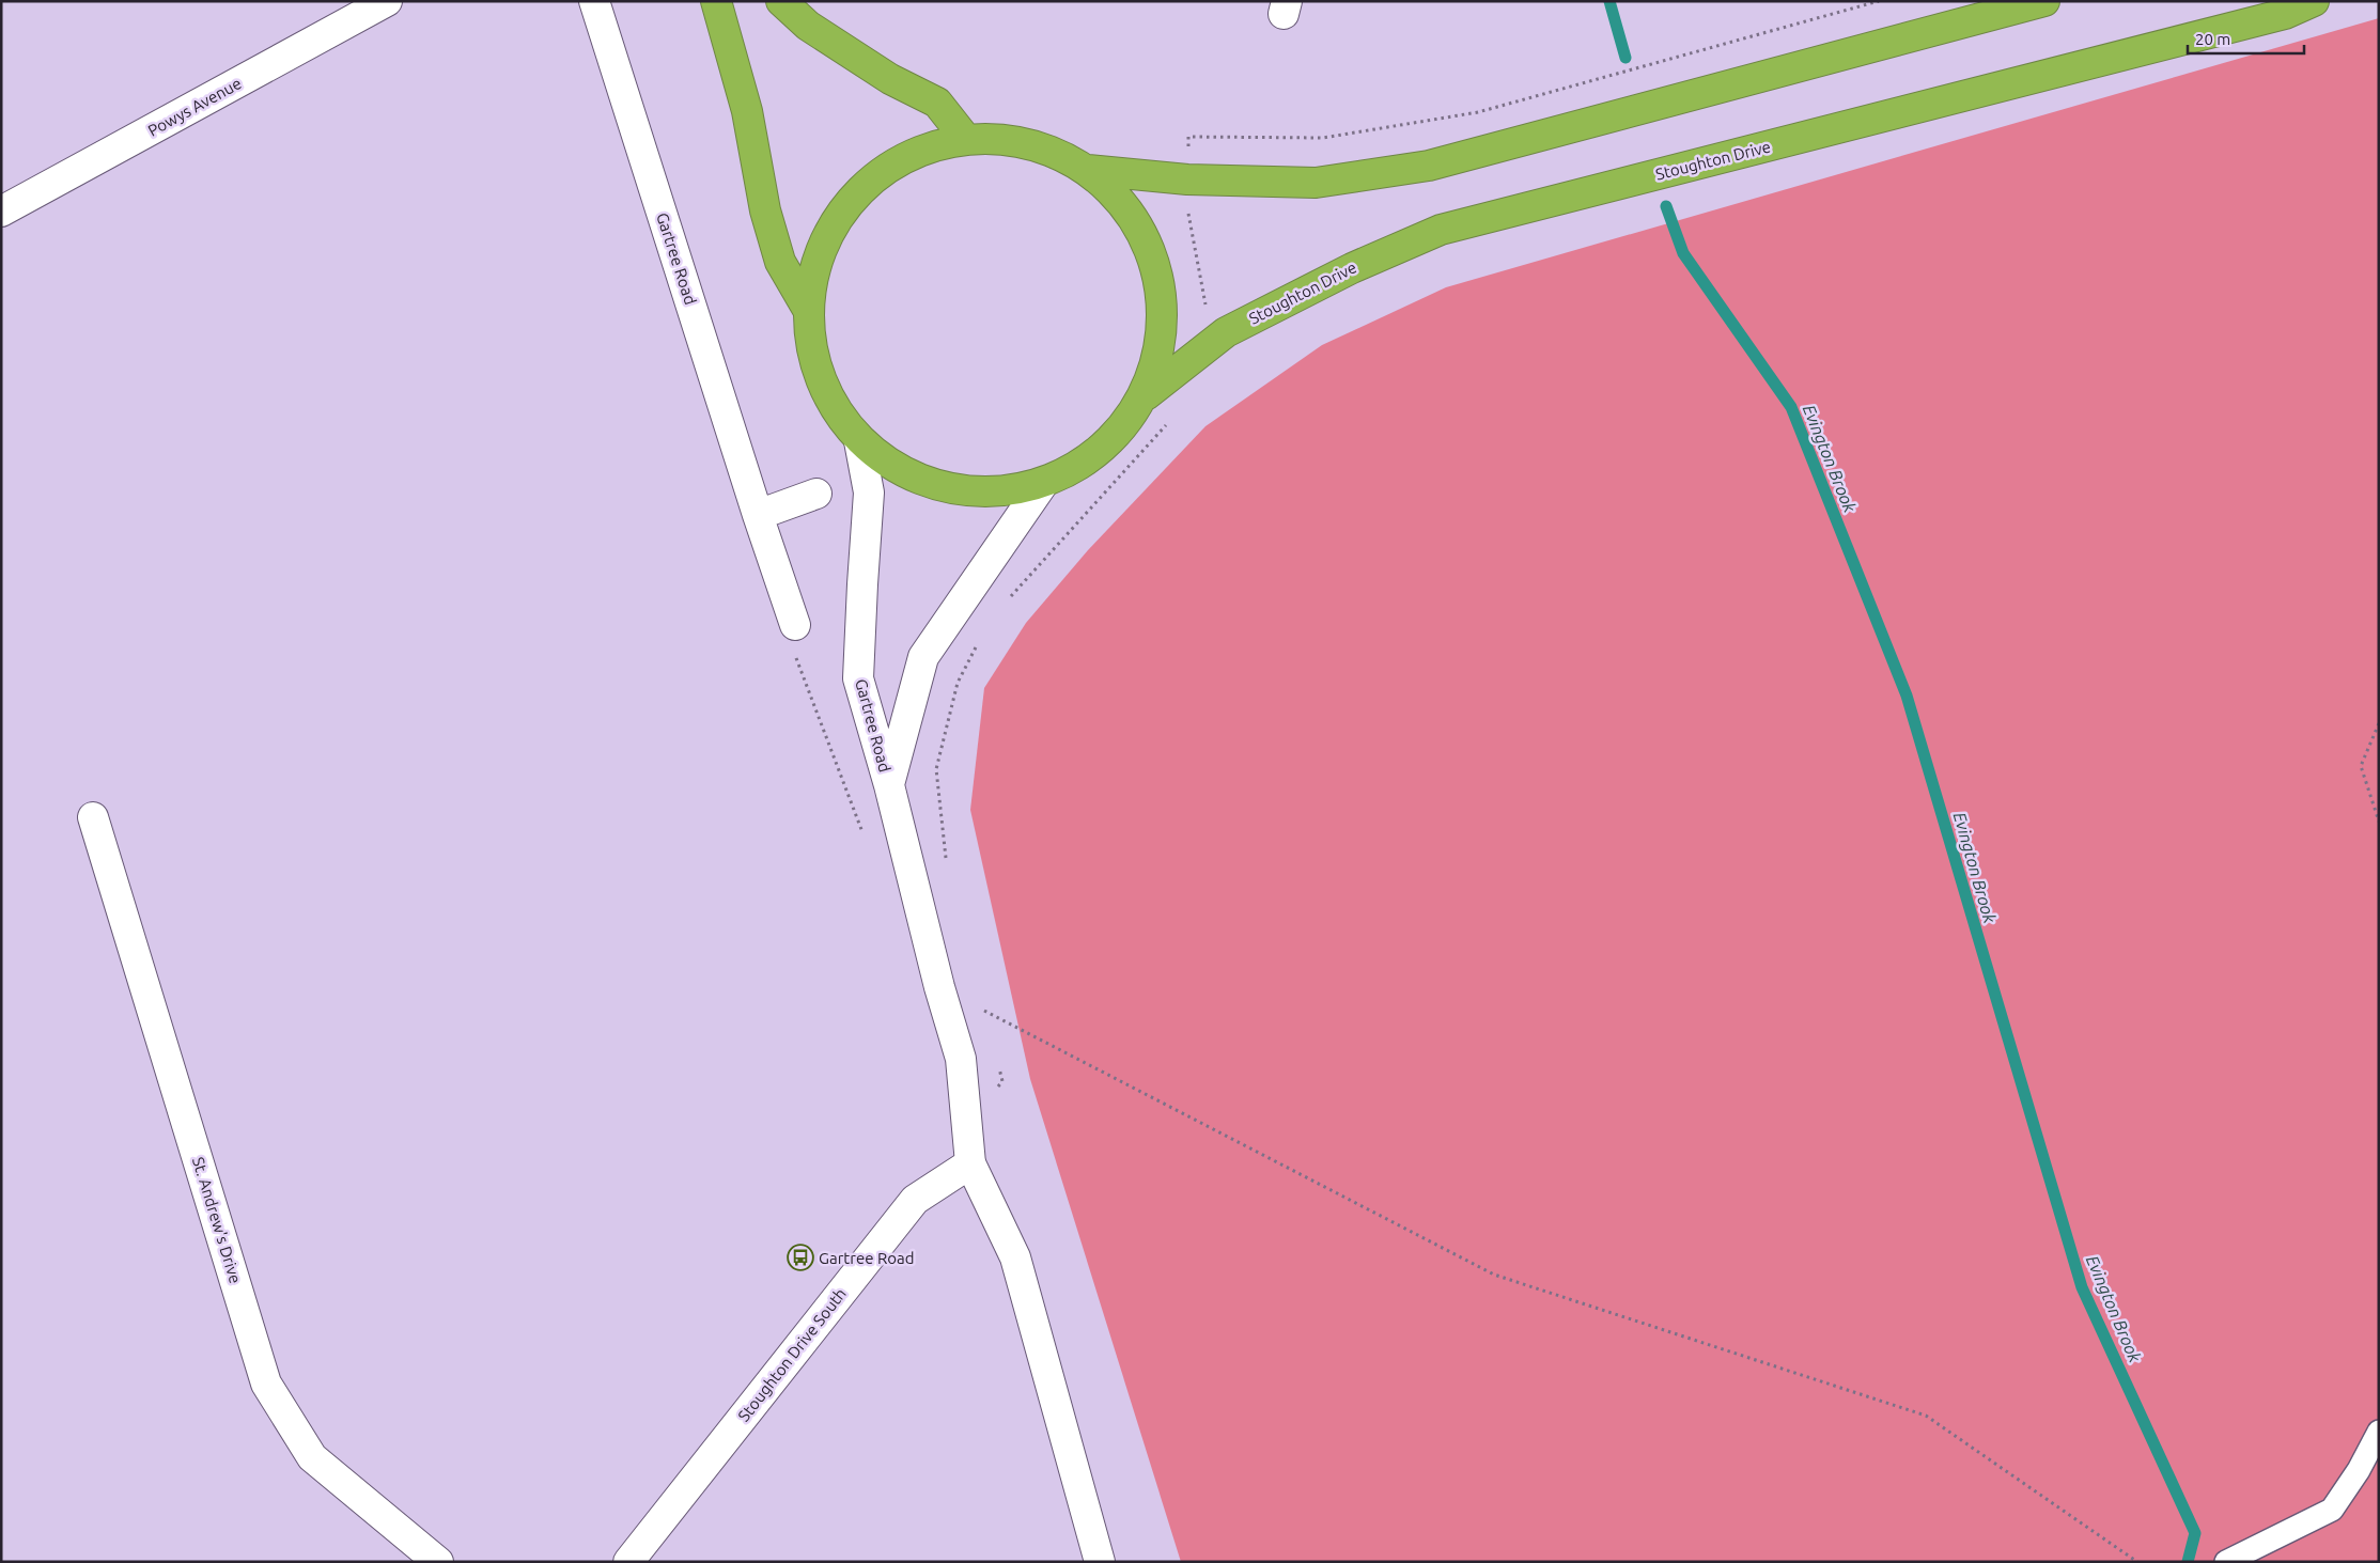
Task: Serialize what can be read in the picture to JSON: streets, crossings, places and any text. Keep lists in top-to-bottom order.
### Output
{
  "streets": {
    "highway": ["Stoughton Drive"],
    "street": [
      "Powys Avenue",
      "Gartree Road",
      "St. Andrew's Drive",
      "Stoughton Drive South"
    ]
  },
  "crossings": [
    ["Gartree Road", "Stoughton Drive South"]
  ],
  "water": ["Evington Brook"],
  "places": {
    "bus stop": ["Gartree Road"]
  },
  "scale_bar": "20 m"
}
